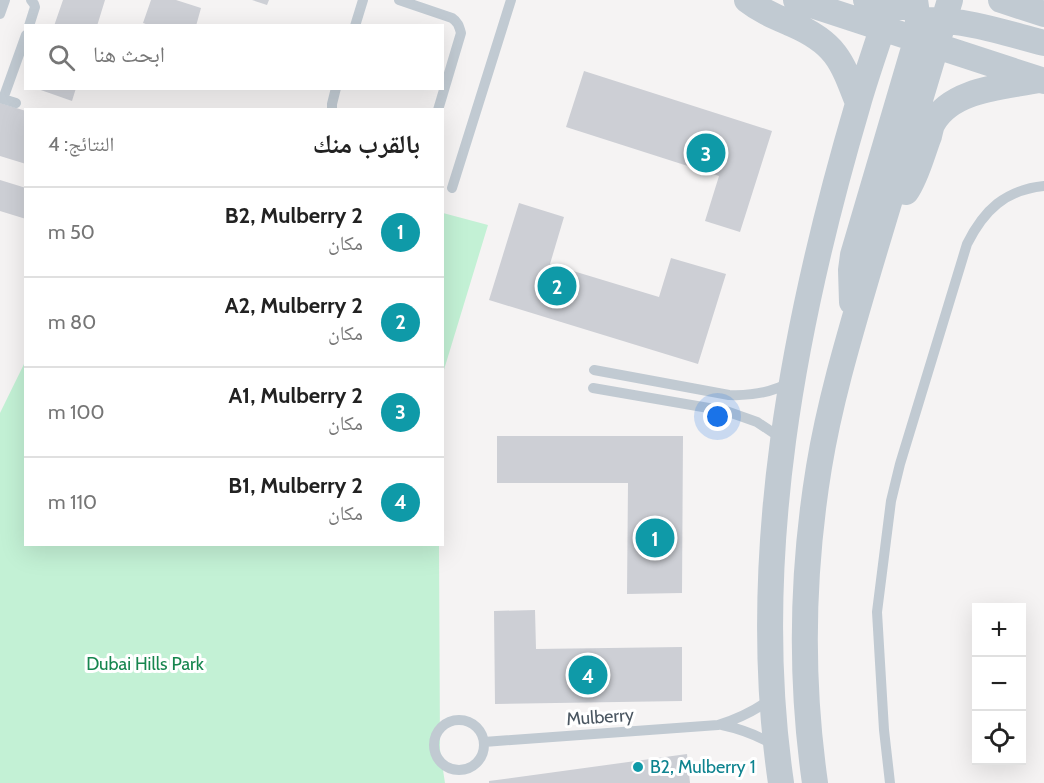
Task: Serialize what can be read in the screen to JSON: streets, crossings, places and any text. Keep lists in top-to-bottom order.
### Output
{
  "streets": {
    "lane": ["Mulberry"]
  },
  "parks": ["Dubai Hills Park"],
  "places": ["B2, Mulberry 1"],
  "page": {
    "search": "ابحث هنا",
    "heading": ["بالقرب منك", "النتائج: 4"],
    "pins": [
      "3",
      "2",
      "1",
      "4"
    ],
    "list": [
      {
        "mark": "1",
        "name": "B2, Mulberry 2",
        "note": "مكان",
        "value": "50 m"
      },
      {
        "mark": "2",
        "name": "A2, Mulberry 2",
        "note": "مكان",
        "value": "80 m"
      },
      {
        "mark": "3",
        "name": "A1, Mulberry 2",
        "note": "مكان",
        "value": "100 m"
      },
      {
        "mark": "4",
        "name": "B1, Mulberry 2",
        "note": "مكان",
        "value": "110 m"
      }
    ],
    "map_buttons": ["+", "−"]
  }
}
